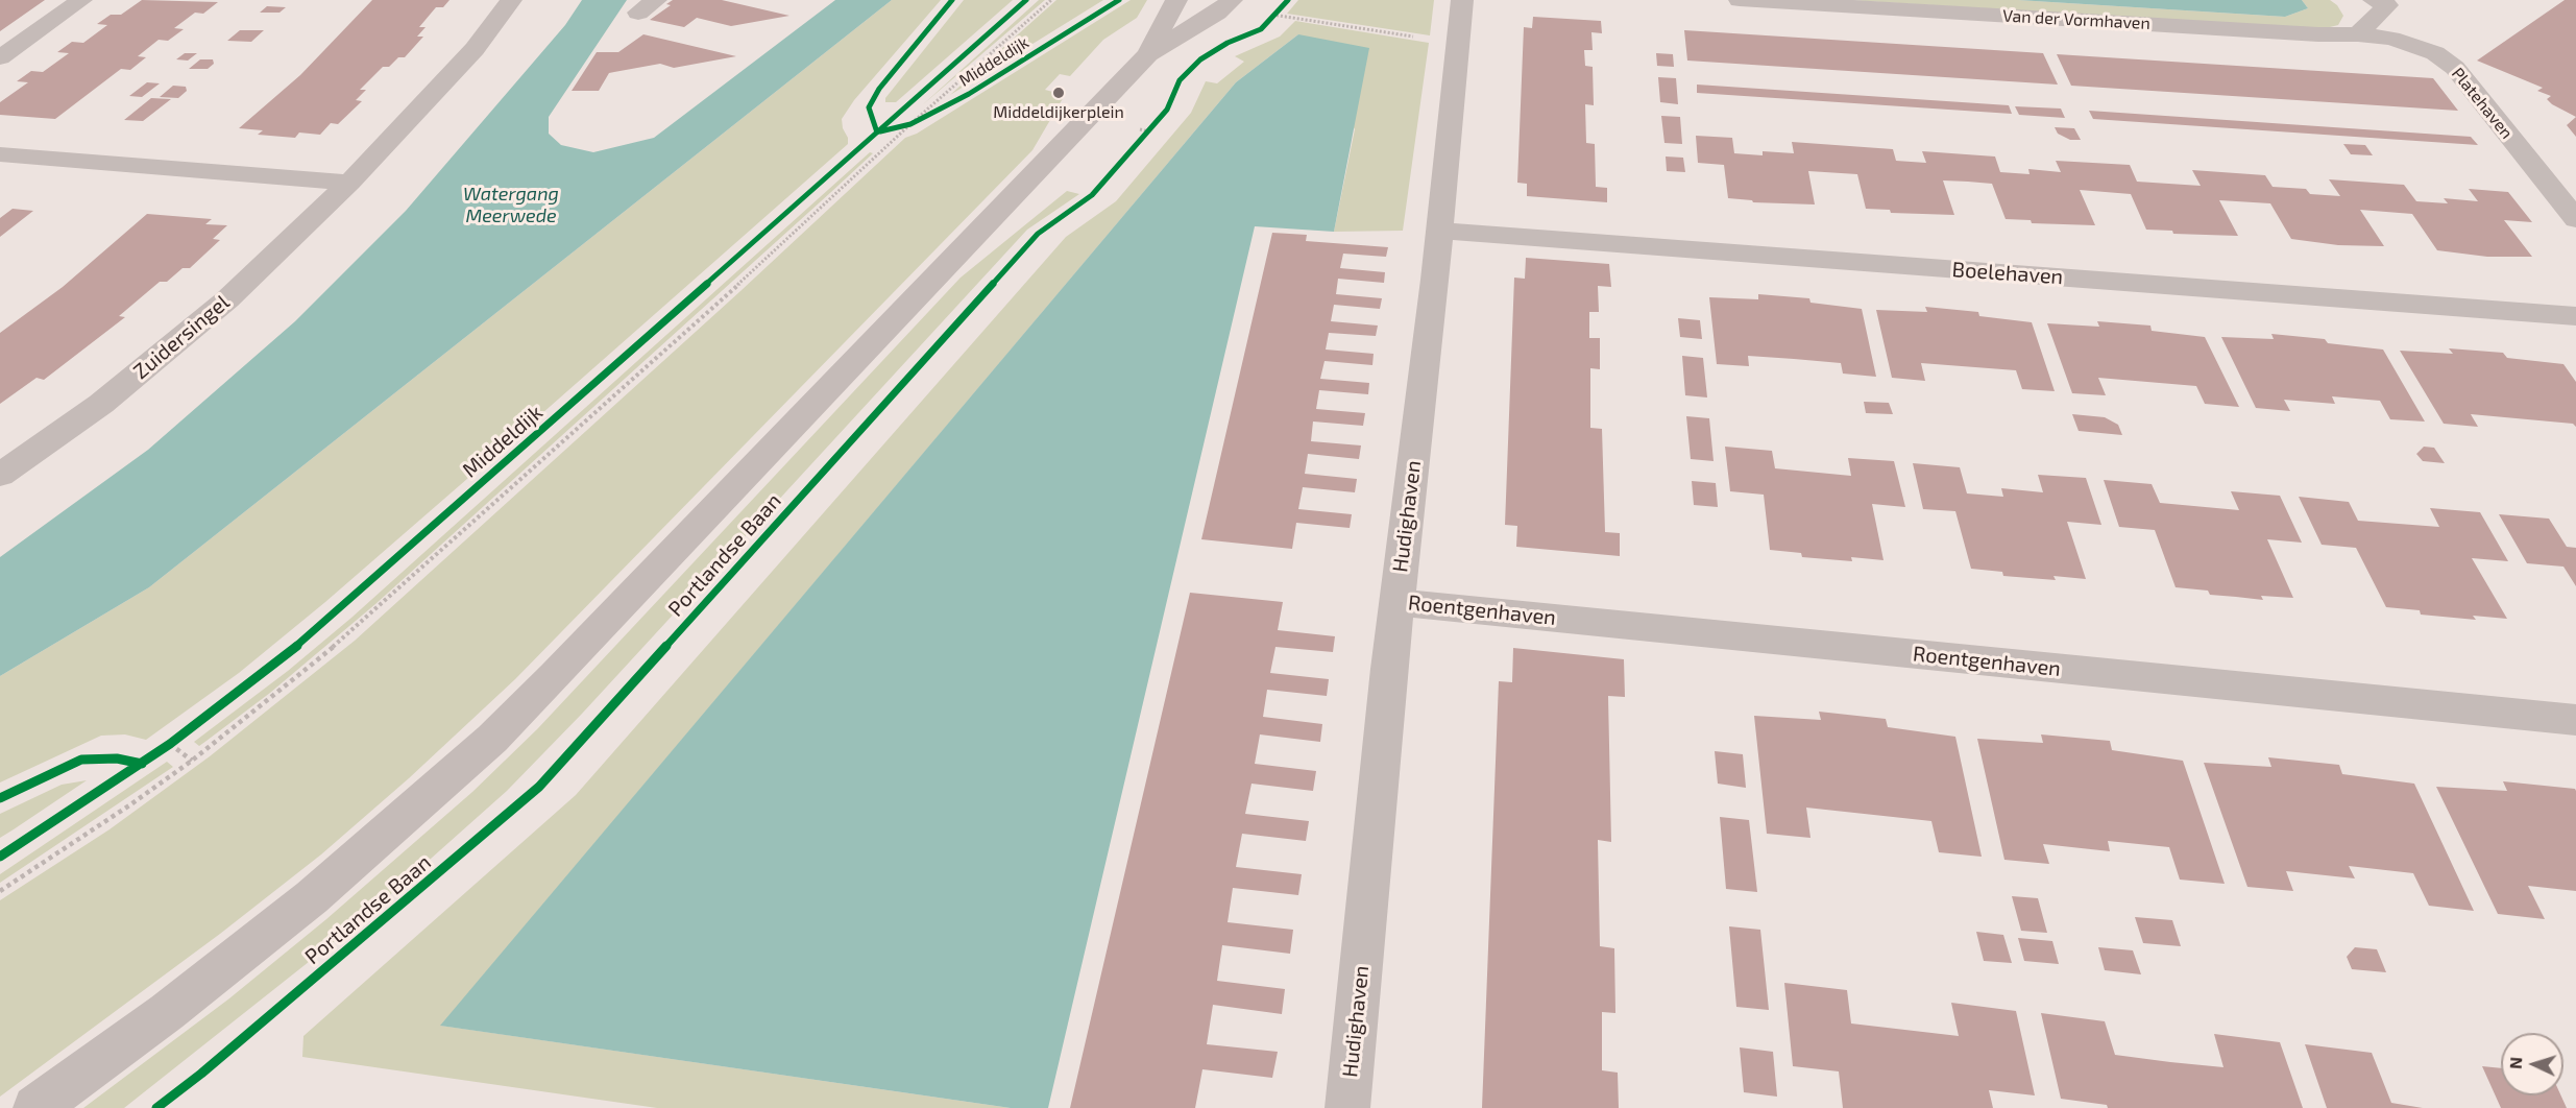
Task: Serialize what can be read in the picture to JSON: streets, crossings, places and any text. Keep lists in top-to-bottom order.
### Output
{
  "streets": {
    "street": [
      "Van der Vormhaven",
      "Platehaven",
      "Boelehaven",
      "Zuidersingel",
      "Hudighaven",
      "Portlandse Baan",
      "Roentgenhaven"
    ],
    "cycle path": ["Middeldijk"]
  },
  "crossings": [
    ["Van der Vormhaven", "Platehaven"],
    ["Boelehaven", "Hudighaven"],
    ["Hudighaven", "Roentgenhaven"]
  ],
  "water": ["Watergang Meerwede"],
  "places": ["Middeldijkerplein"],
  "north": "left"
}
